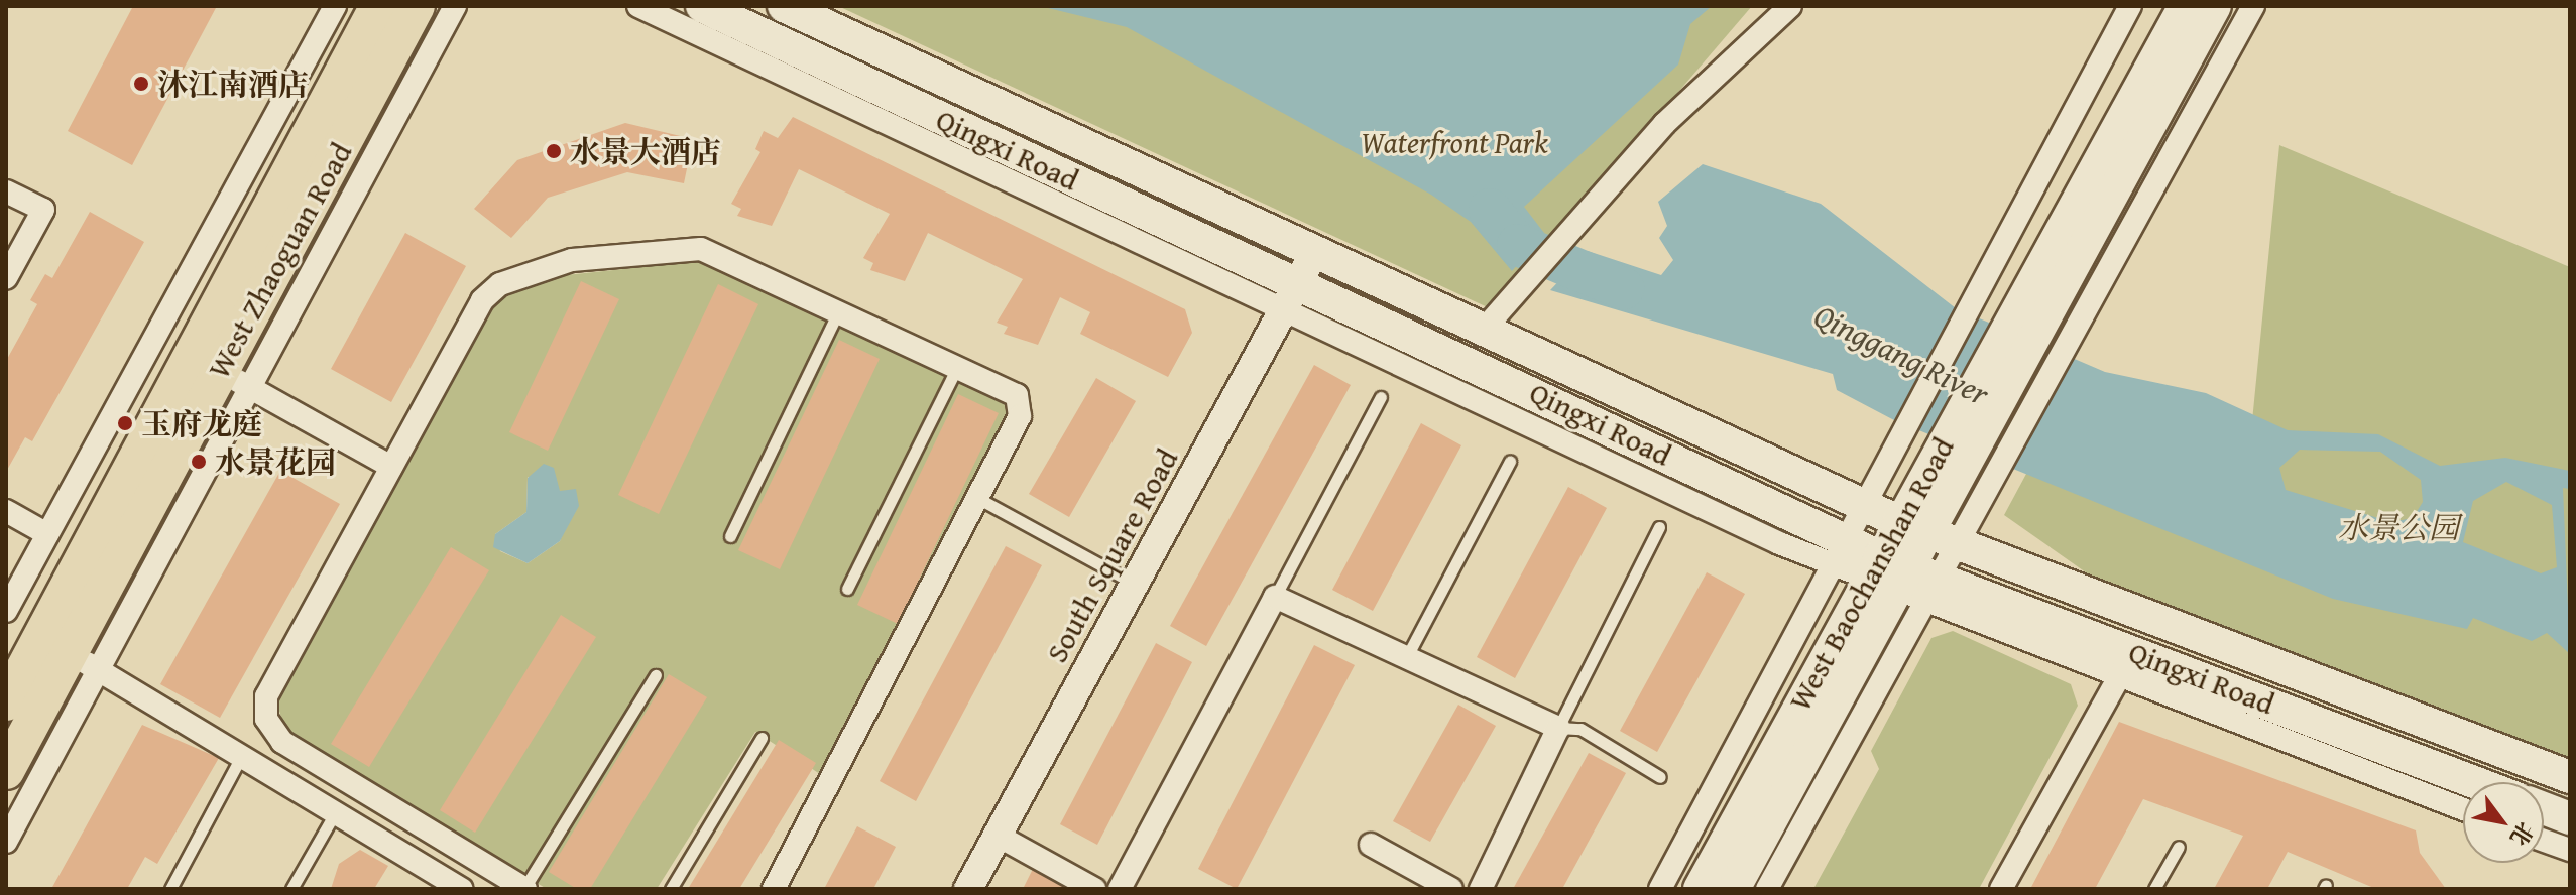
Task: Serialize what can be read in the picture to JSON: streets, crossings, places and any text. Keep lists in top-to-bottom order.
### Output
{
  "streets": {
    "main road": ["Qingxi Road", "West Zhaoguan Road", "West Baochanshan Road"],
    "street": ["South Square Road"]
  },
  "crossings": [
    ["Qingxi Road", "South Square Road"],
    ["Qingxi Road", "West Baochanshan Road"]
  ],
  "water": ["Qinggang River"],
  "parks": ["Waterfront Park", "水景公园"],
  "places": [
    "沐江南酒店",
    "水景大酒店",
    "玉府龙庭",
    "水景花园"
  ],
  "north": "bottom right"
}
